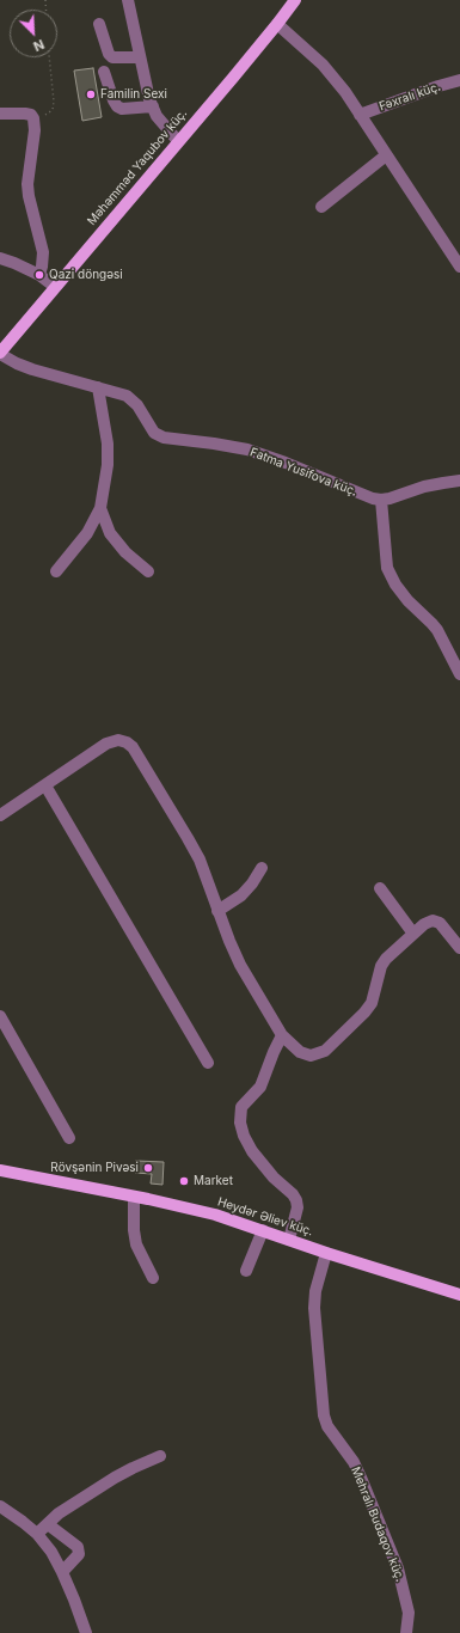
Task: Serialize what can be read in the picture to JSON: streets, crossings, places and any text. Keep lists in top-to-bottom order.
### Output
{
  "streets": {
    "main road": ["Məhəmməd Yaqubov küç.", "Heydər Əliev küç."],
    "street": ["Fəxralı küç.", "Fatma Yusifova küç.", "Mehralı Budaqov küç."]
  },
  "crossings": [
    ["Məhəmməd Yaqubov küç.", "Fatma Yusifova küç."],
    ["Heydər Əliev küç.", "Mehralı Budaqov küç."]
  ],
  "places": [
    "Familin Sexi",
    "Qazi döngəsi",
    "Rövşənin Pivəsi",
    "Market"
  ],
  "north": "bottom right"
}
